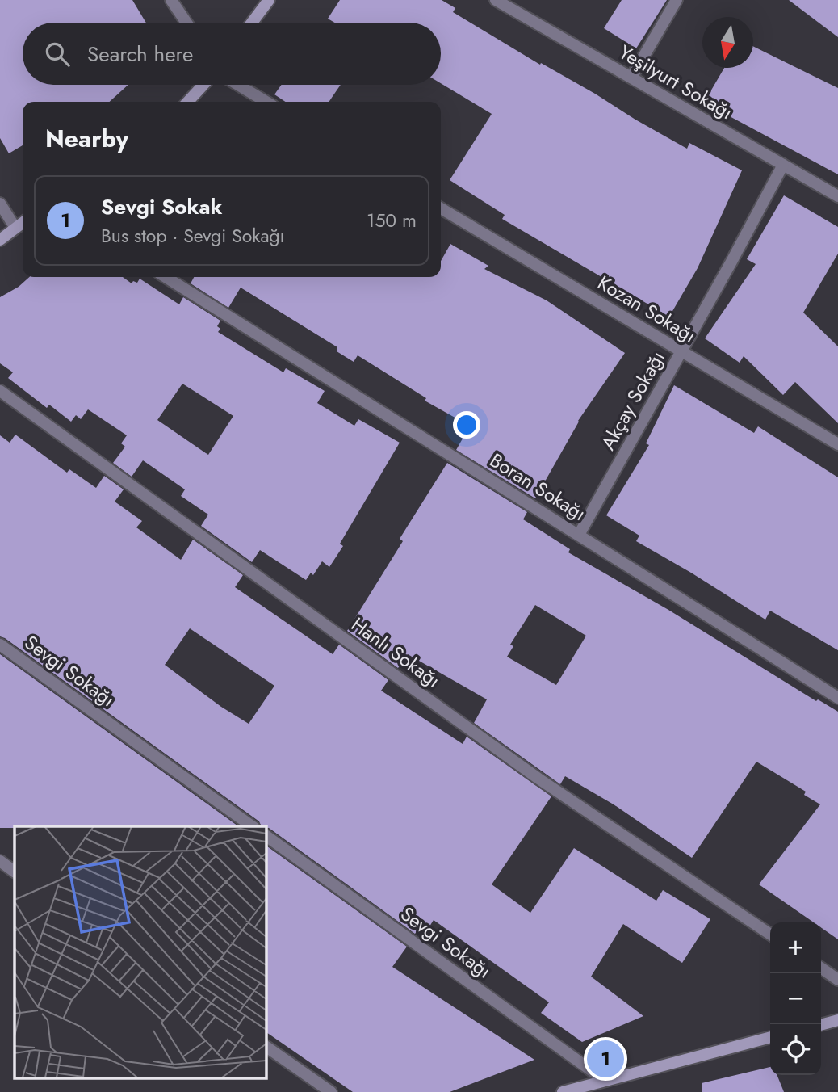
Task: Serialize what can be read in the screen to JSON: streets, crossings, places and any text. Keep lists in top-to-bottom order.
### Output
{
  "streets": {
    "street": [
      "Yeşilyurt Sokağı",
      "Kozan Sokağı",
      "Akçay Sokağı",
      "Boran Sokağı",
      "Hanlı Sokağı",
      "Sevgi Sokağı"
    ]
  },
  "crossings": [
    ["Yeşilyurt Sokağı", "Akçay Sokağı"],
    ["Kozan Sokağı", "Akçay Sokağı"],
    ["Akçay Sokağı", "Boran Sokağı"]
  ],
  "north": "bottom",
  "page": {
    "search": "Search here",
    "heading": "Nearby",
    "list": [
      {
        "mark": "1",
        "name": "Sevgi Sokak",
        "note": "Bus stop · Sevgi Sokağı",
        "value": "150 m"
      }
    ],
    "map_buttons": ["+", "−"],
    "pins": "1"
  }
}
